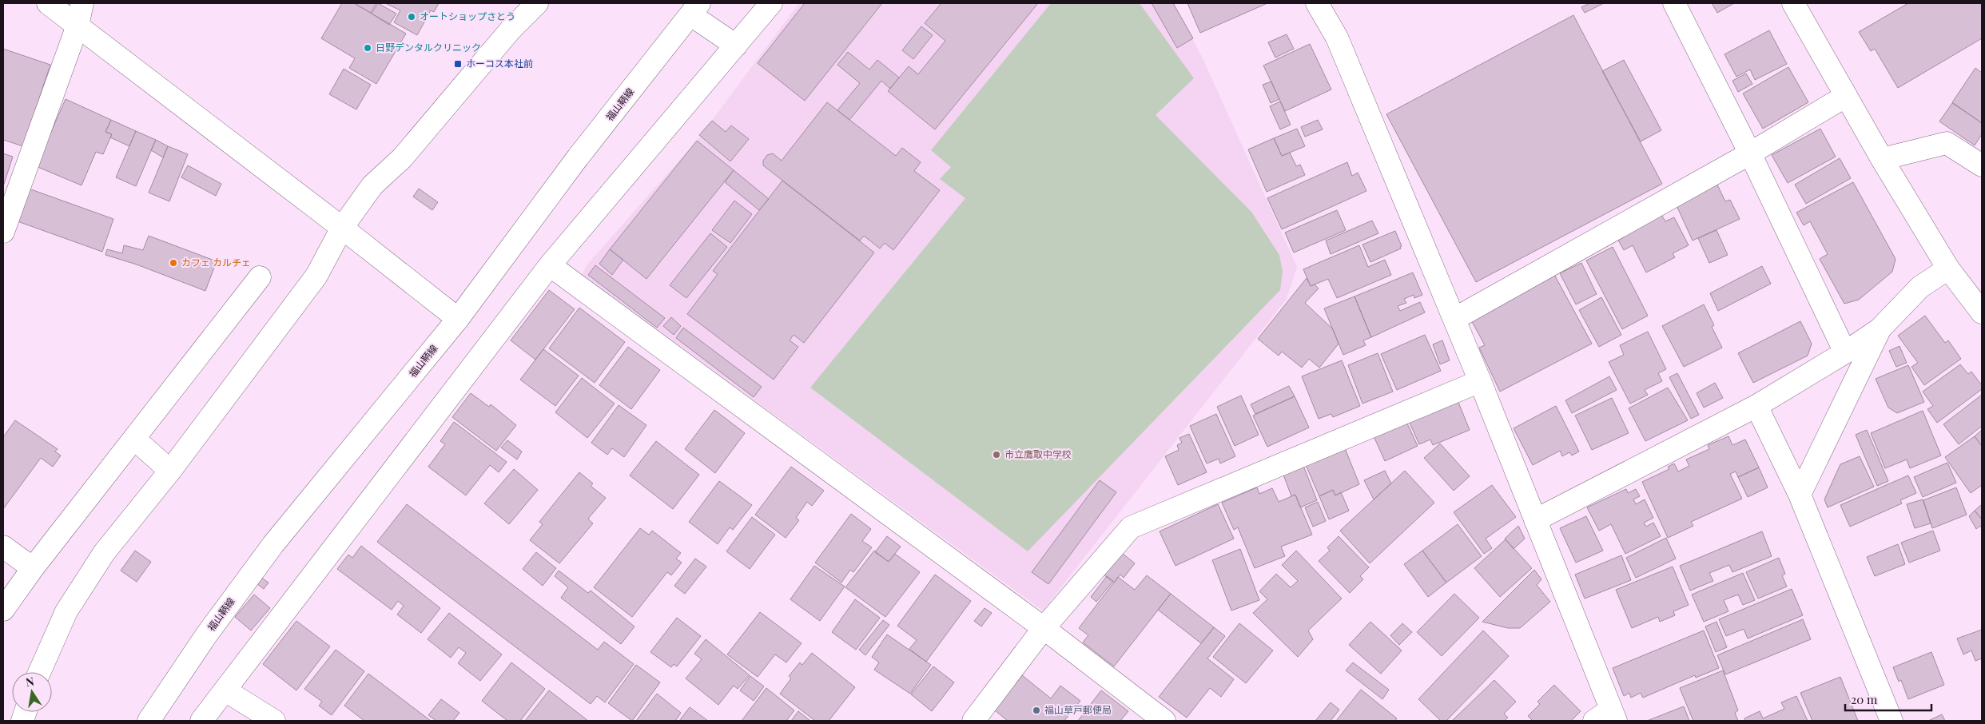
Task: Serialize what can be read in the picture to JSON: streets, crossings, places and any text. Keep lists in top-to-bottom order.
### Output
{
  "streets": {
    "street": ["福山鞆線"]
  },
  "places": {
    "other": [
      "オートショップさとう",
      "日野デンタルクリニック",
      "カフェ カルチェ",
      "市立鷹取中学校",
      "福山草戸郵便局"
    ],
    "transit": ["ホーコス本社前"]
  },
  "scale_bar": "20 m",
  "north": "top"
}
